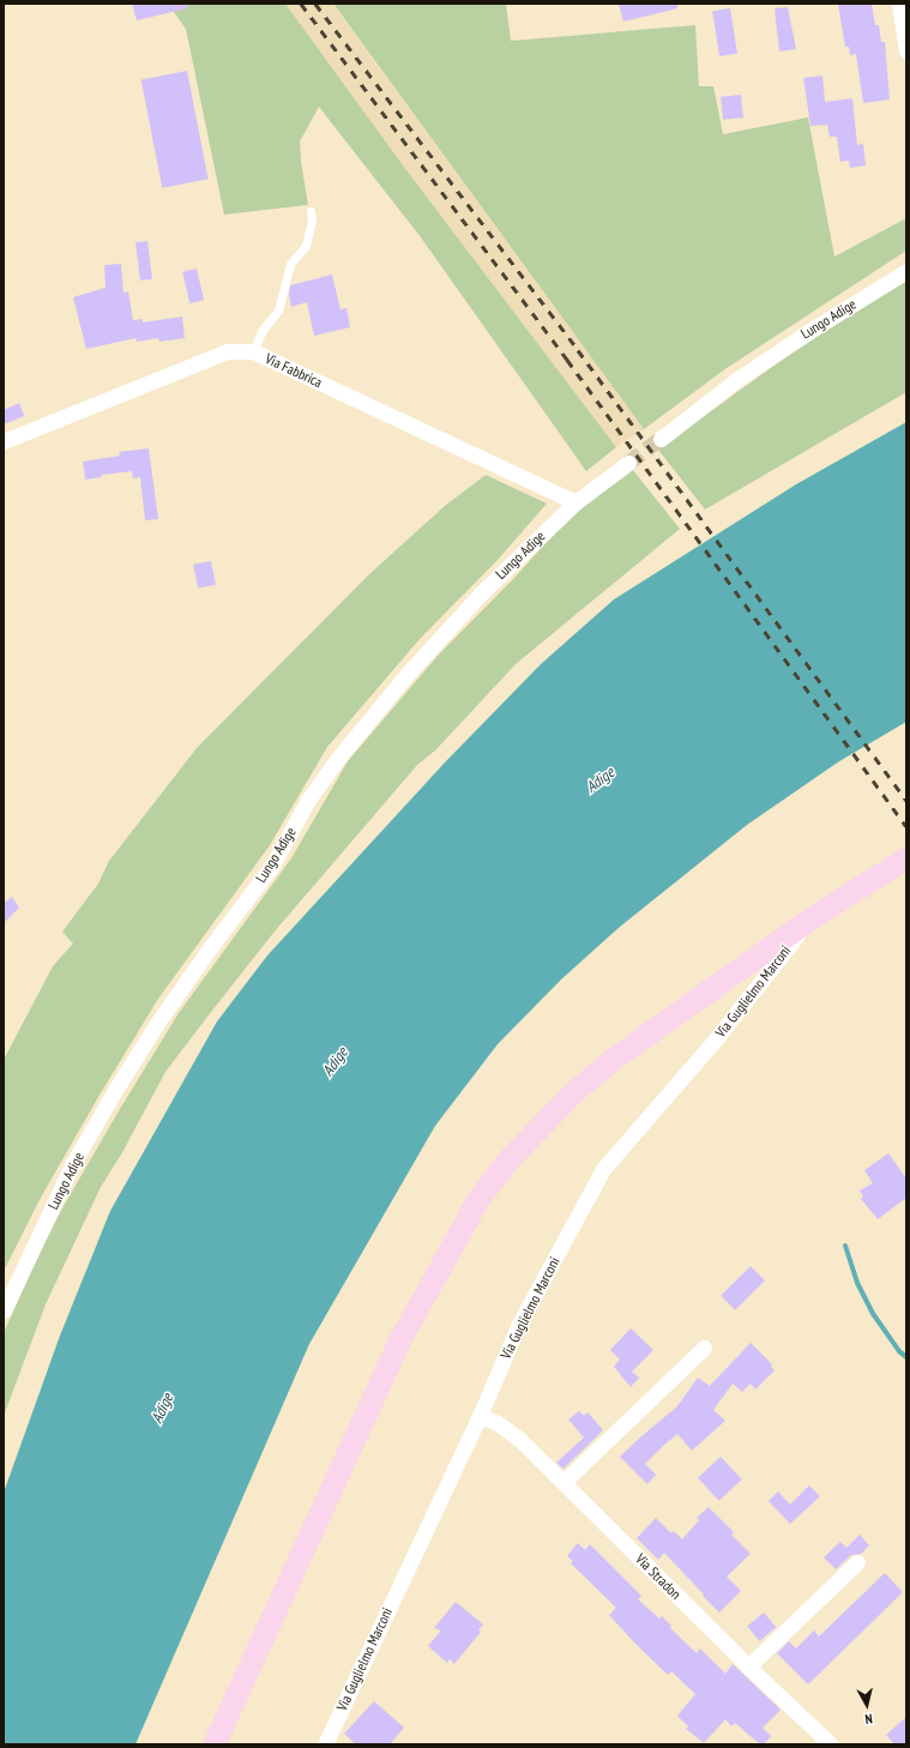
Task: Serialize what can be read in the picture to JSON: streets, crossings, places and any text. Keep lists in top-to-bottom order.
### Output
{
  "streets": {
    "street": [
      "Lungo Adige",
      "Via Fabbrica",
      "Via Guglielmo Marconi",
      "Via Stradon"
    ]
  },
  "crossings": [
    ["Lungo Adige", "Via Fabbrica"],
    ["Via Guglielmo Marconi", "Via Stradon"]
  ],
  "water": ["Adige"],
  "north": "bottom"
}
